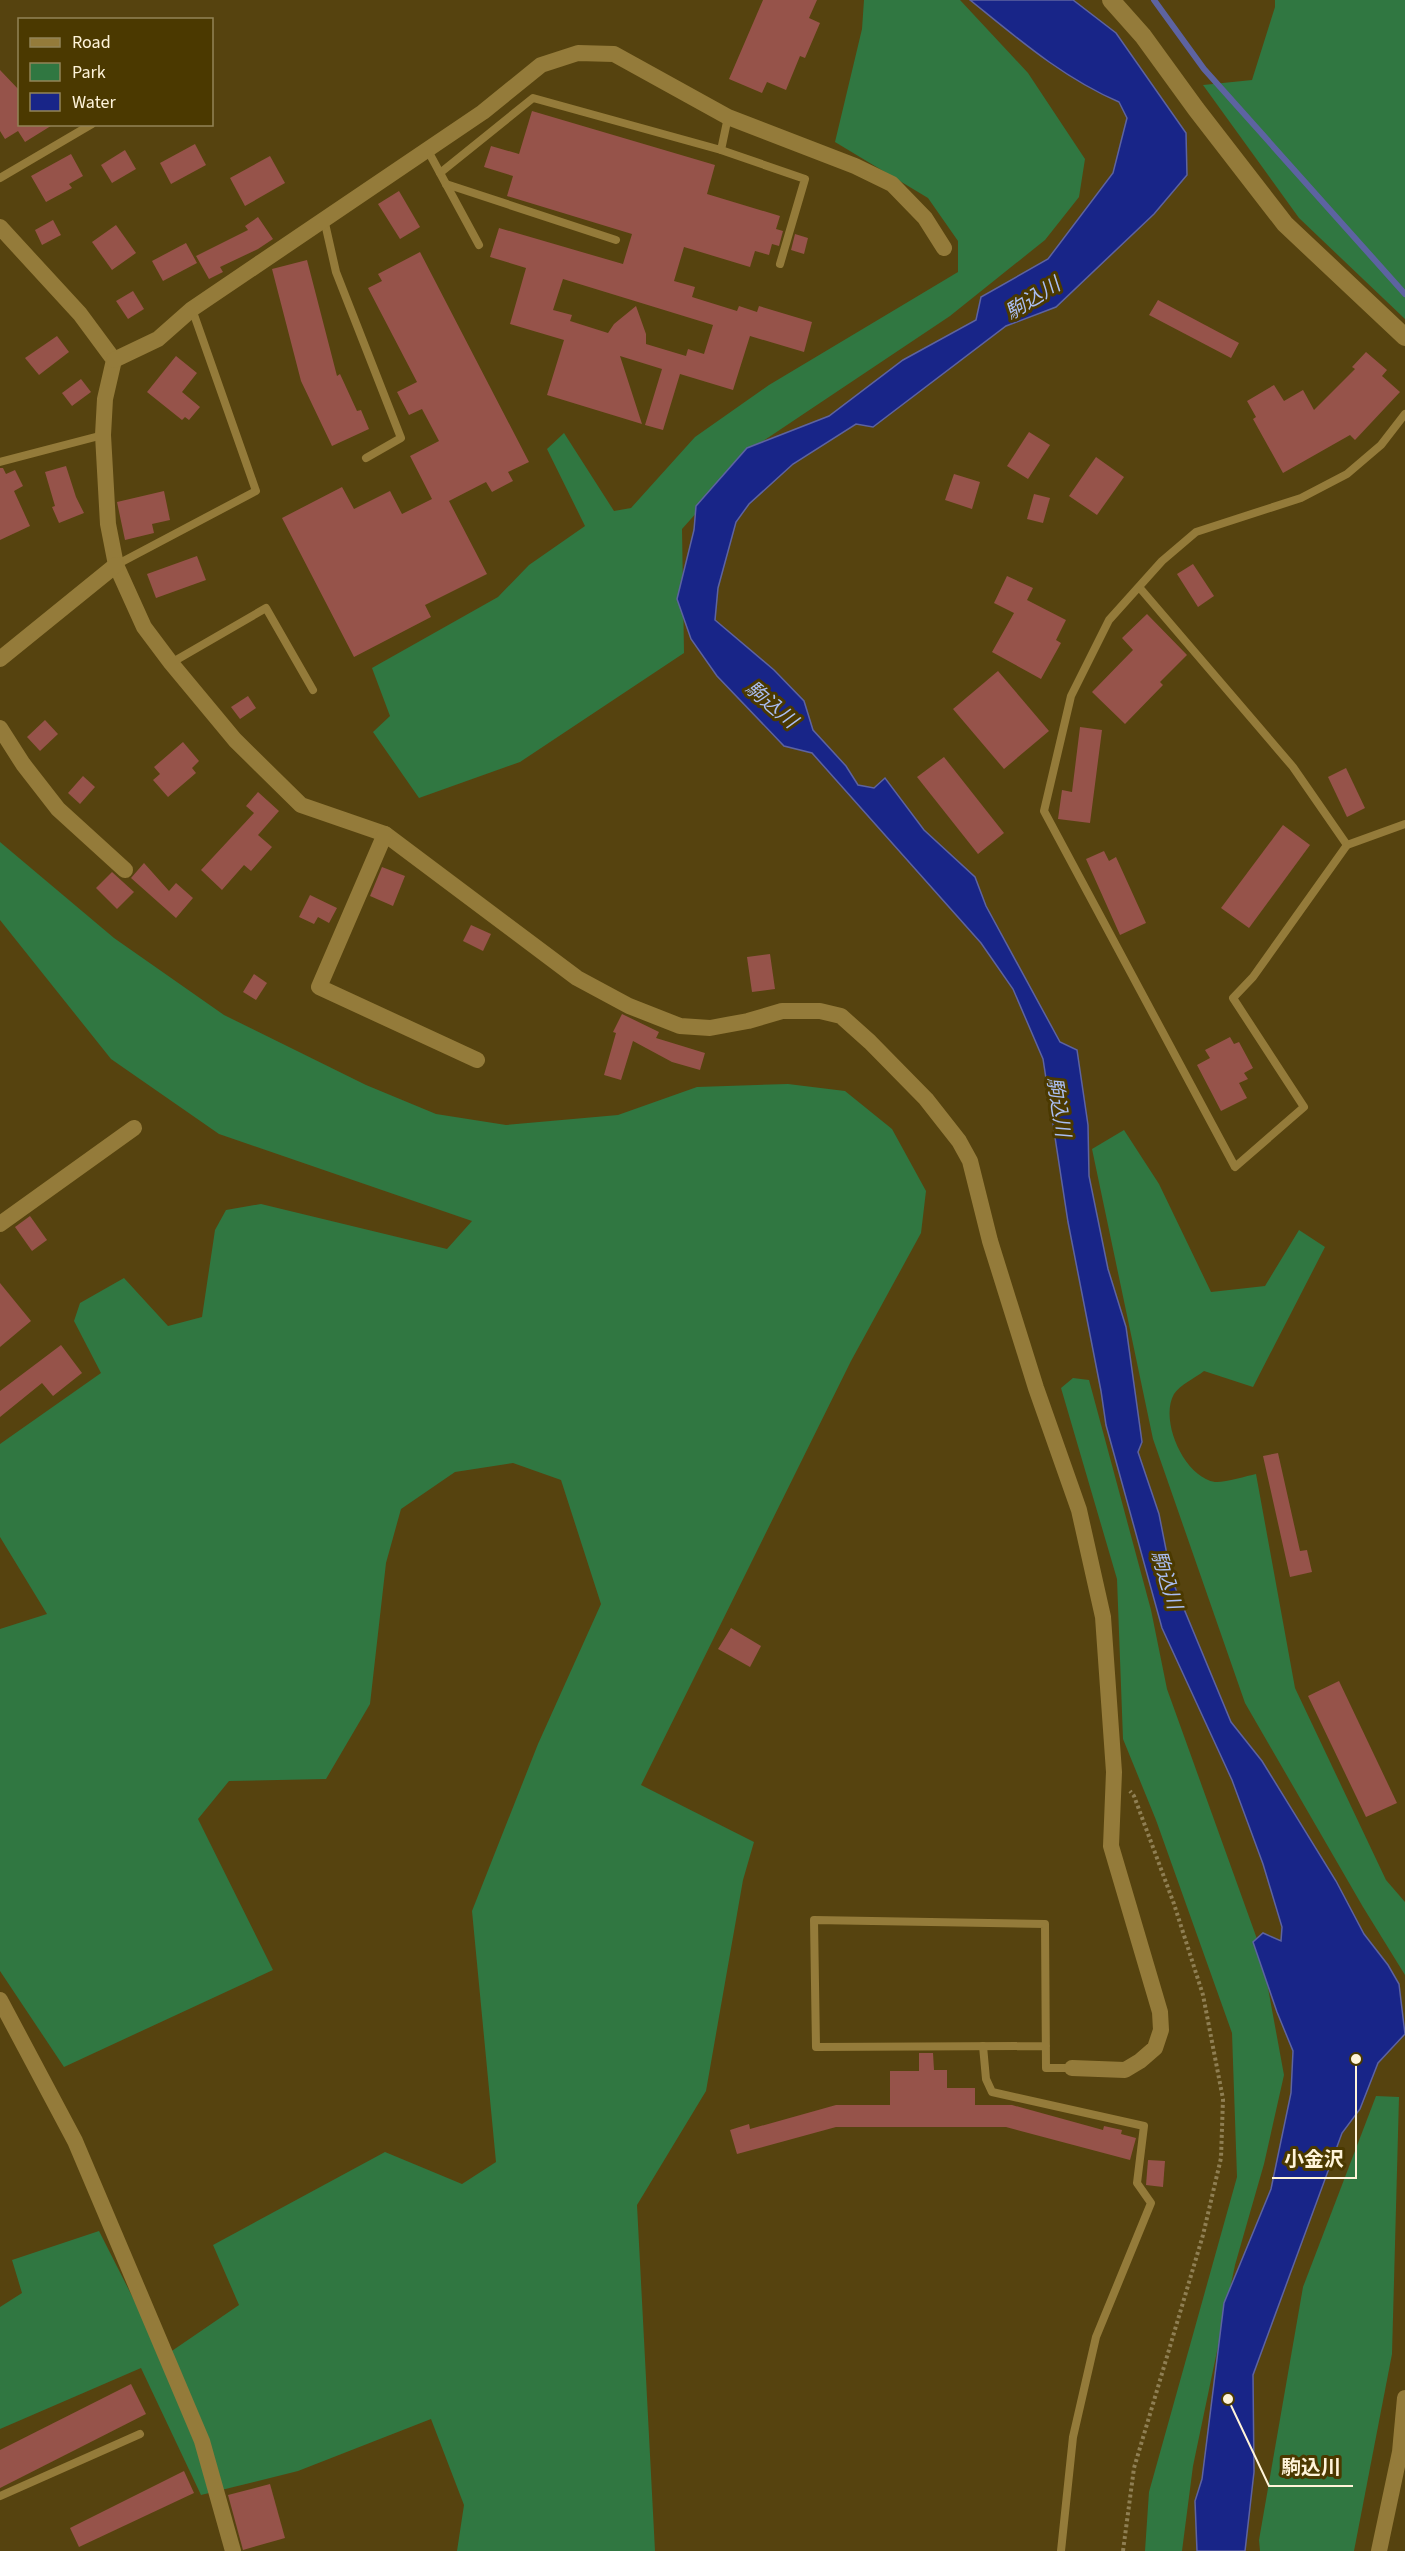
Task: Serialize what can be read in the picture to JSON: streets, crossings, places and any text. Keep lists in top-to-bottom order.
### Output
{
  "water": ["駒込川"],
  "places": ["小金沢", "駒込川"],
  "legend": ["Road", "Park", "Water"]
}
